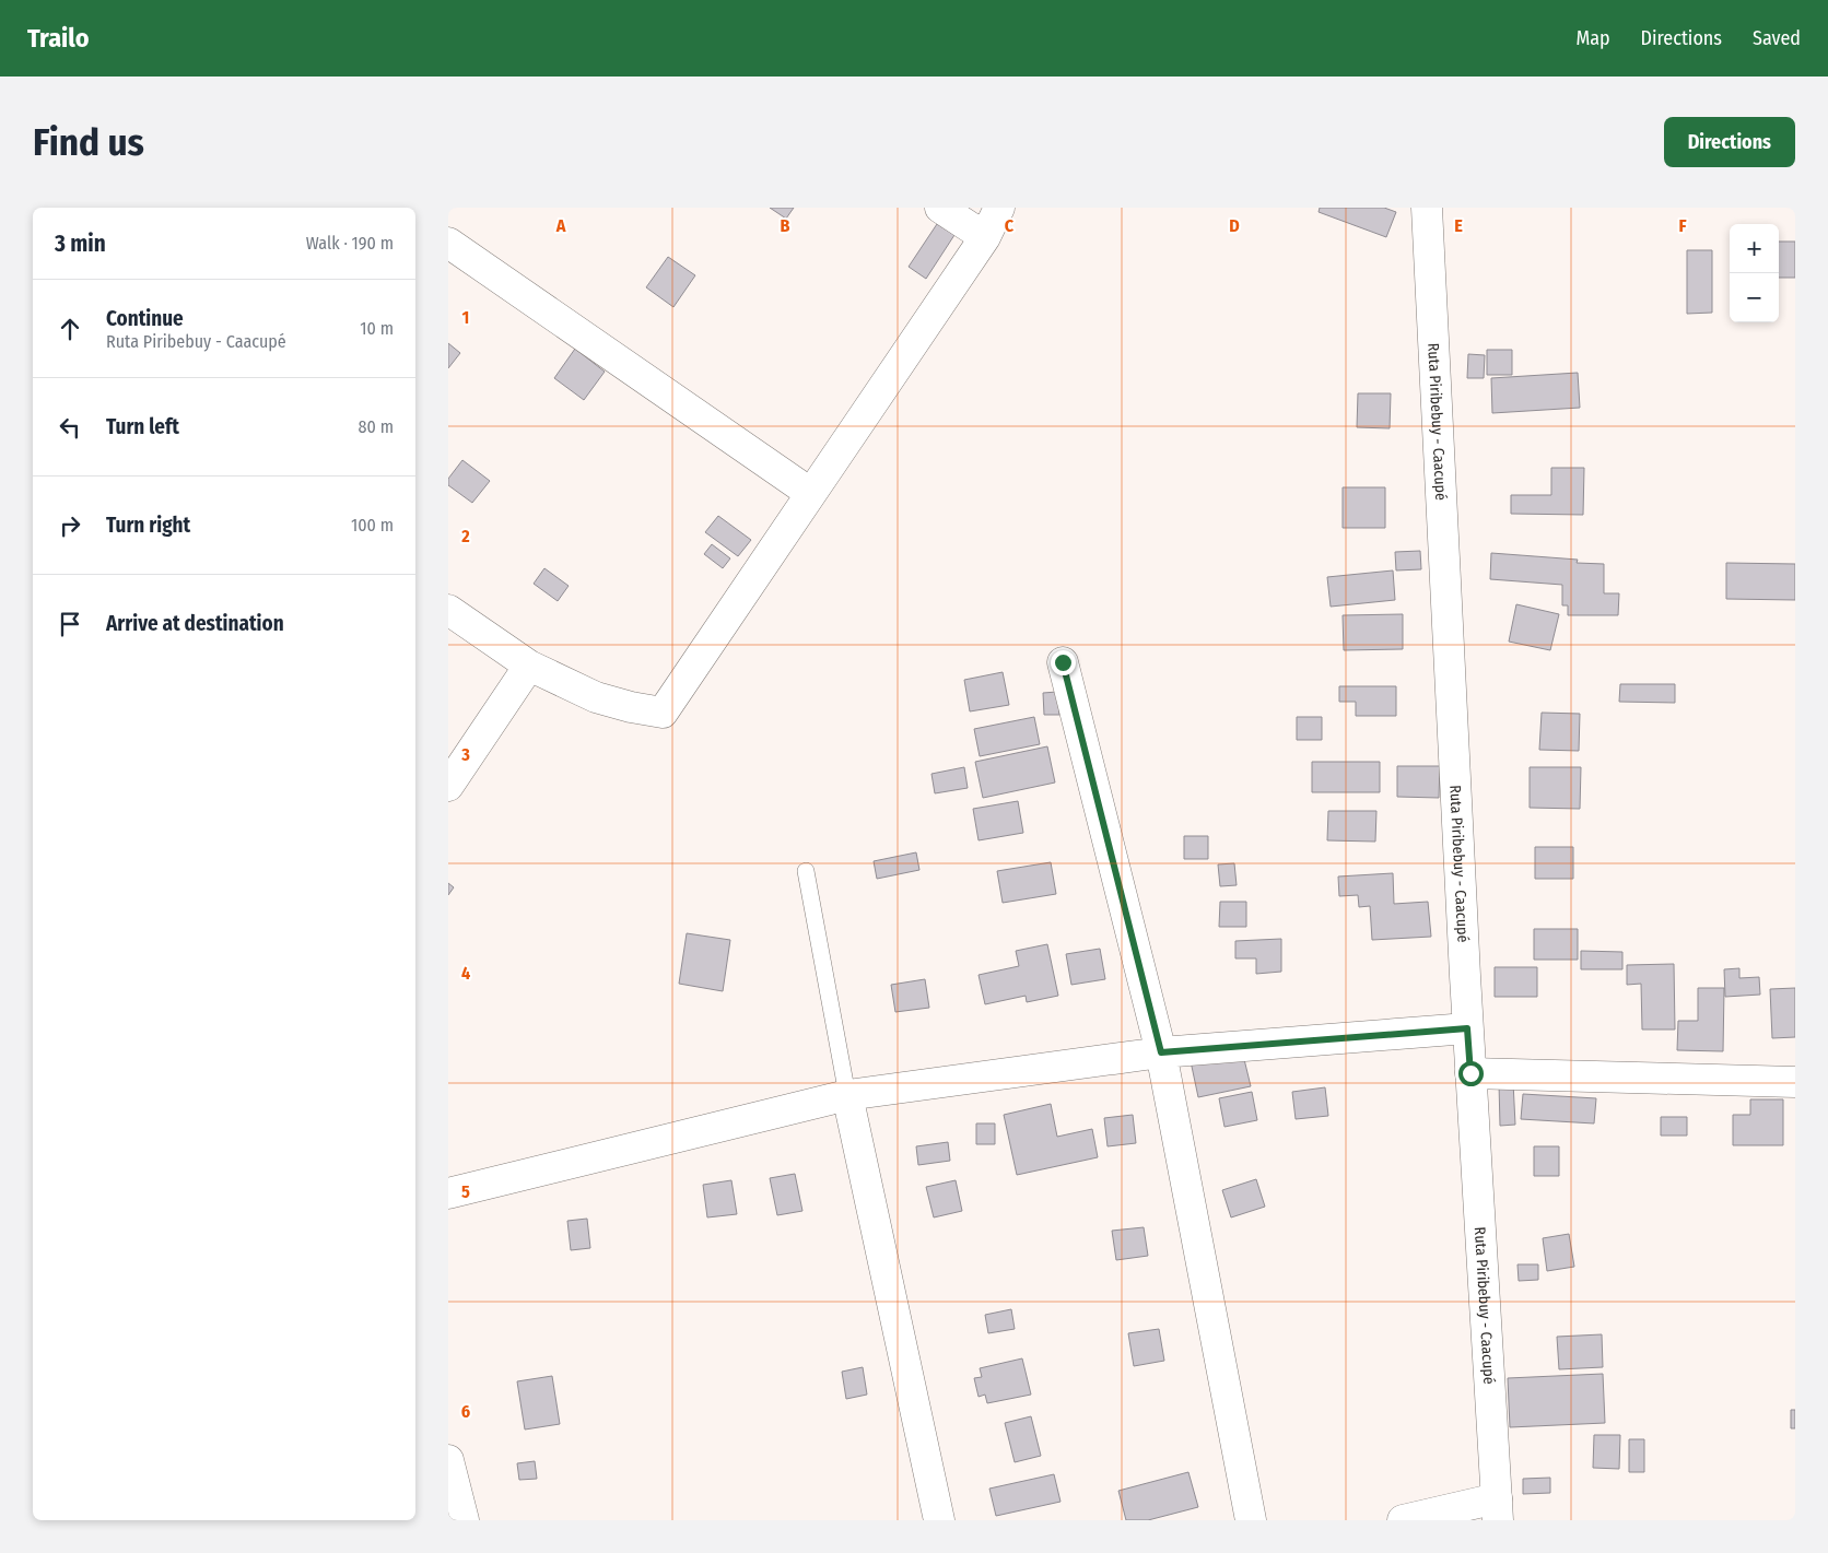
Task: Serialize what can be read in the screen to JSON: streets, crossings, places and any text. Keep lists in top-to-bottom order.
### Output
{
  "streets": {
    "street": ["Ruta Piribebuy - Caacupé"]
  },
  "page": {
    "header": "Trailo",
    "nav": ["Map", "Directions", "Saved"],
    "buttons": "Directions",
    "title": "Find us",
    "heading": ["3 min", "Walk · 190 m"],
    "map_buttons": ["+", "−"],
    "list": [
      ["Continue", "Ruta Piribebuy - Caacupé", "10 m"],
      ["Turn left", "80 m"],
      ["Turn right", "100 m"],
      "Arrive at destination"
    ]
  },
  "grid": {
    "columns": [
      "A",
      "B",
      "C",
      "D",
      "E",
      "F"
    ],
    "rows": [
      "1",
      "2",
      "3",
      "4",
      "5",
      "6"
    ]
  }
}
